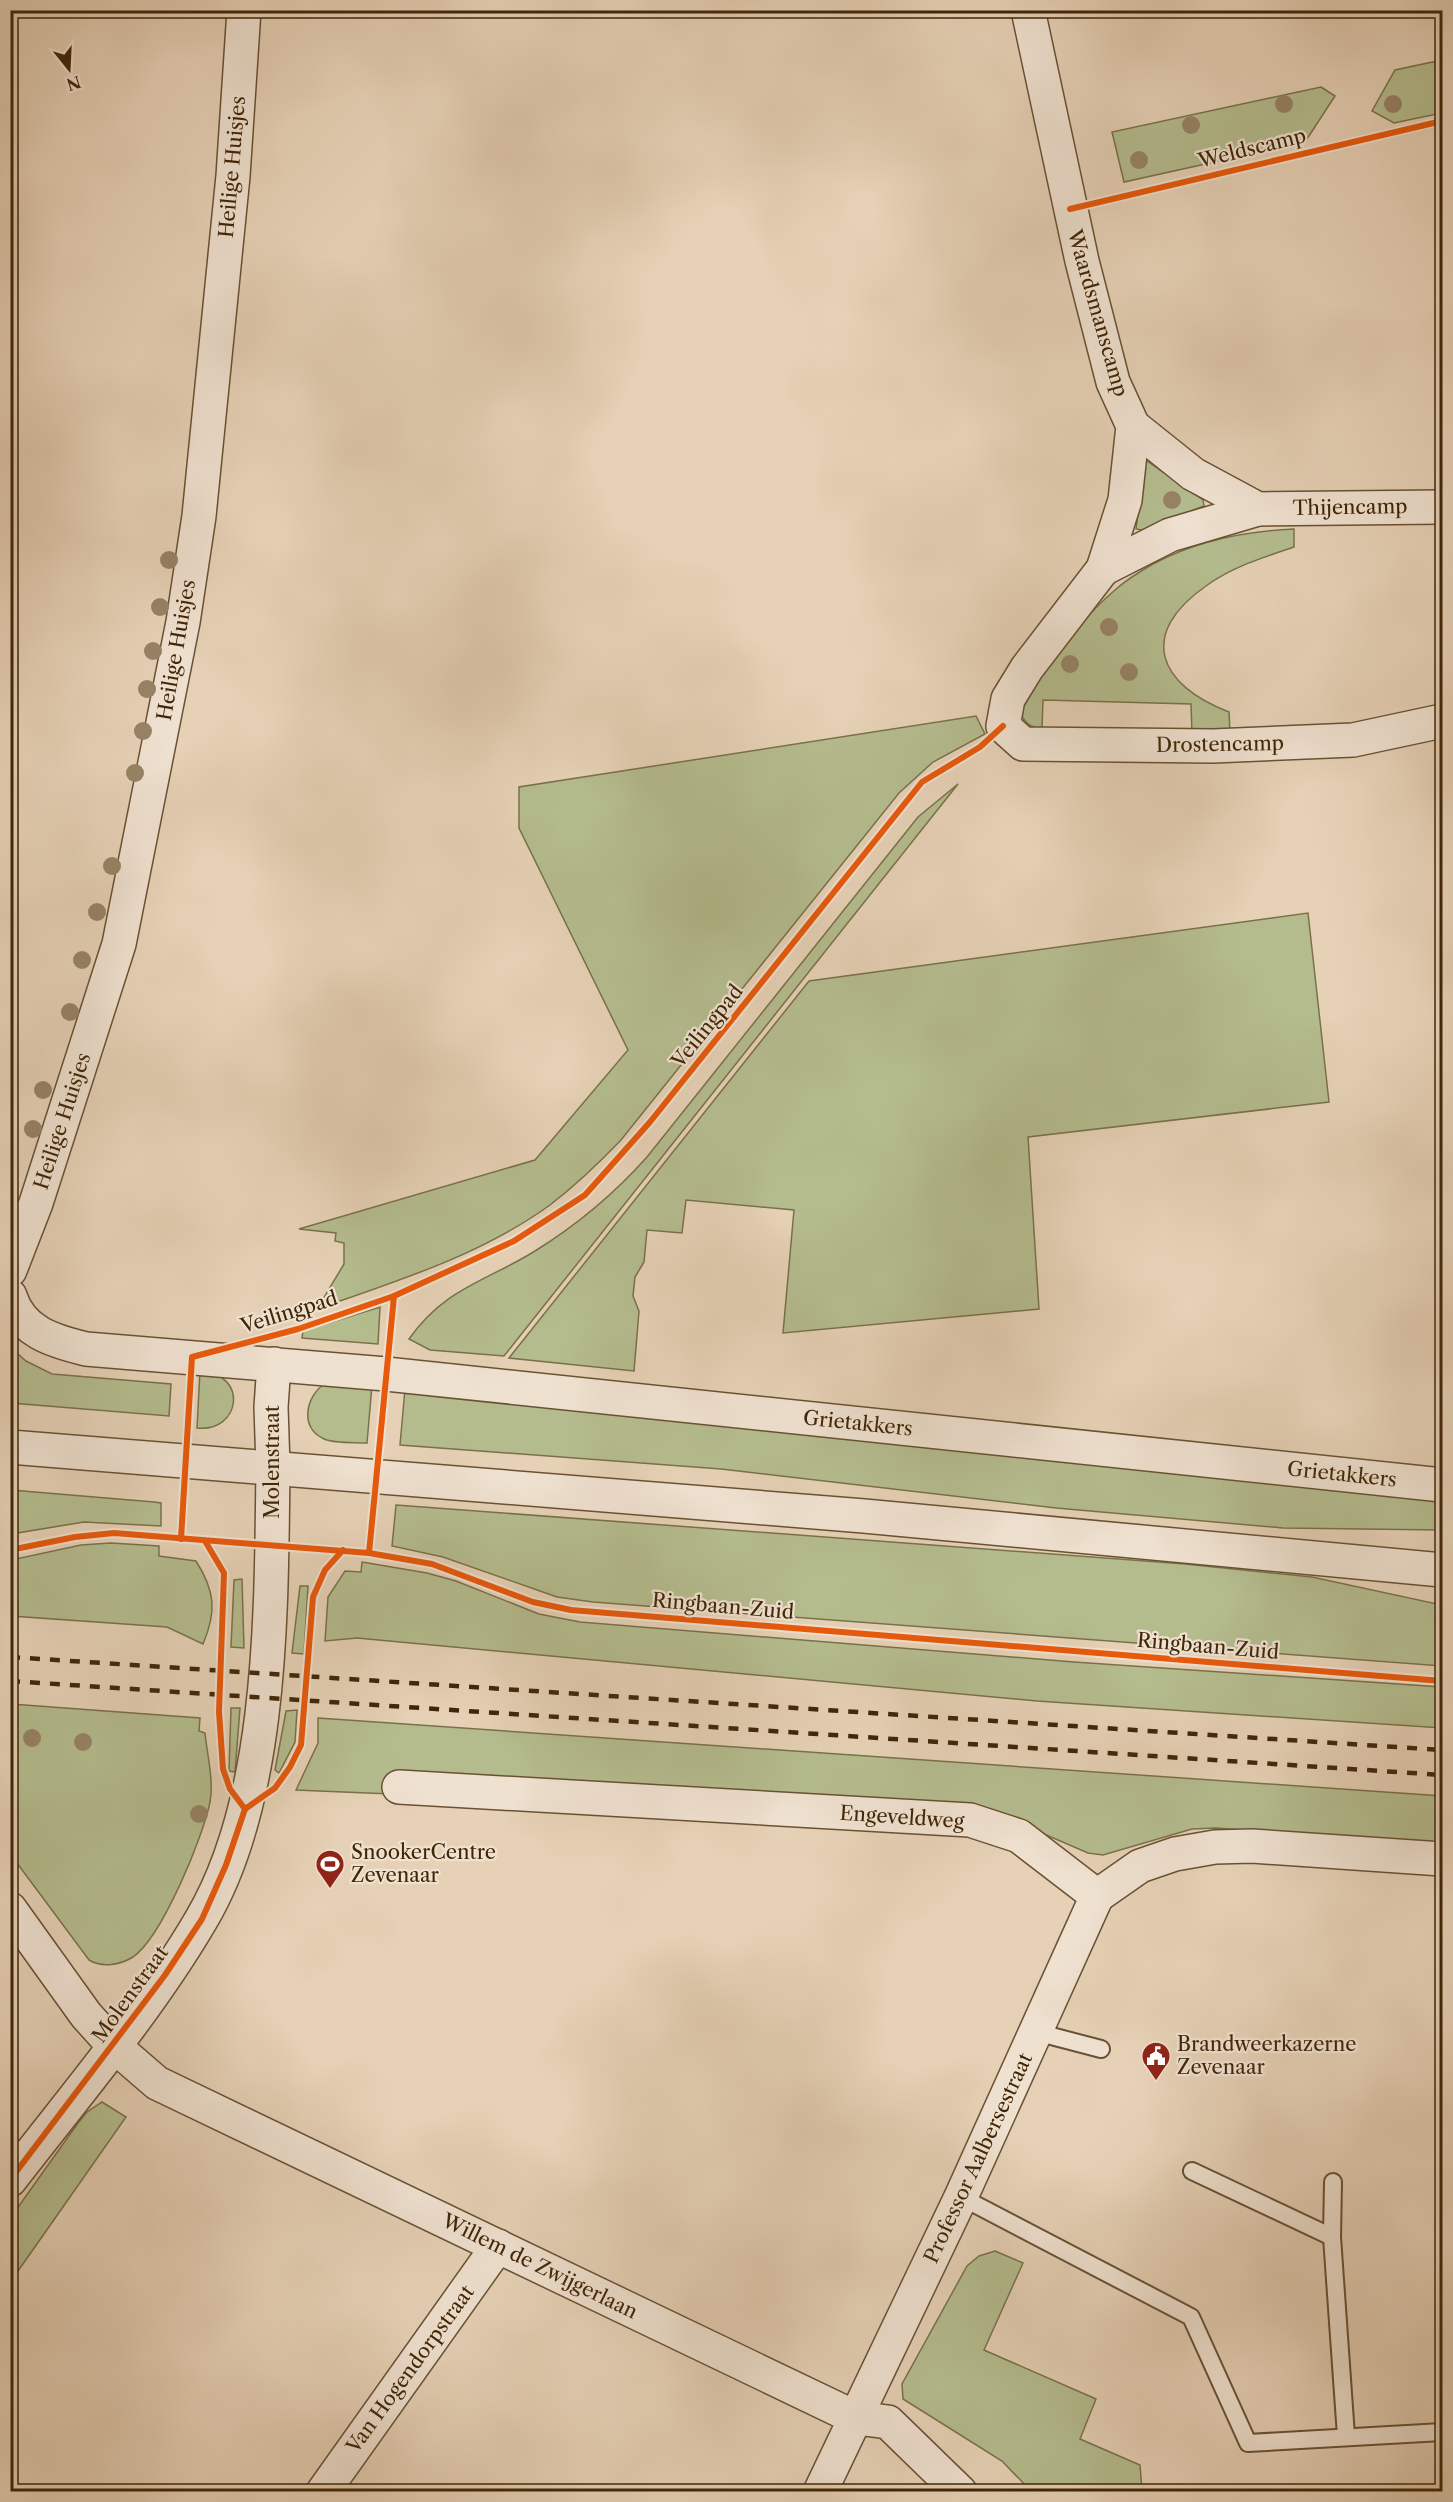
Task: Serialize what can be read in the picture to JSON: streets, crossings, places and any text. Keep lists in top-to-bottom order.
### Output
{
  "streets": {
    "street": [
      "Heilige Huisjes",
      "Waardsmanscamp",
      "Thijencamp",
      "Drostencamp",
      "Grietakkers",
      "Molenstraat",
      "Engeveldweg",
      "Professor Aalbersestraat",
      "Willem de Zwijgerlaan",
      "Van Hogendorpstraat"
    ],
    "cycle path": ["Weldscamp", "Veilingpad", "Ringbaan-Zuid"]
  },
  "crossings": [
    ["Waardsmanscamp", "Thijencamp"],
    ["Thijencamp", "Drostencamp"],
    ["Grietakkers", "Molenstraat"],
    ["Molenstraat", "Willem de Zwijgerlaan"],
    ["Engeveldweg", "Professor Aalbersestraat"],
    ["Professor Aalbersestraat", "Willem de Zwijgerlaan"],
    ["Willem de Zwijgerlaan", "Van Hogendorpstraat"]
  ],
  "places": {
    "sports": ["SnookerCentre Zevenaar"],
    "public building": ["Brandweerkazerne Zevenaar"]
  },
  "north": "bottom"
}
